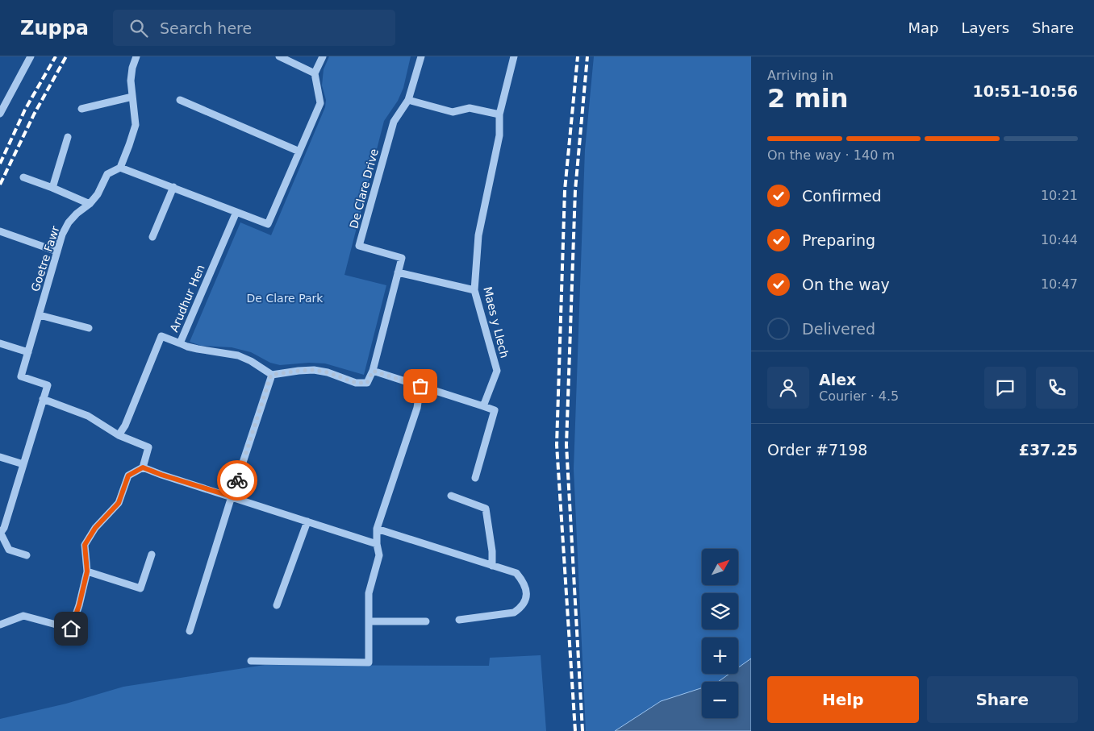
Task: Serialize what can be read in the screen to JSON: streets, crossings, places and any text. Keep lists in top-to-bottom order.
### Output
{
  "streets": {
    "street": [
      "De Clare Drive",
      "Goetre Fawr",
      "Arudhur Hen",
      "Maes y Llech"
    ]
  },
  "parks": ["De Clare Park"],
  "north": "top right",
  "page": {
    "header": "Zuppa",
    "search": "Search here",
    "nav": ["Map", "Layers", "Share"],
    "heading": ["2 min", "Arriving in", "10:51–10:56"],
    "panel": [
      "Alex",
      "Courier · 4.5",
      "Order #7198",
      "£37.25"
    ],
    "bar": "On the way · 140 m",
    "list": [
      ["Confirmed", "10:21"],
      ["Preparing", "10:44"],
      ["On the way", "10:47"],
      "Delivered"
    ],
    "map_buttons": ["+", "−"],
    "buttons": ["Help", "Share"]
  }
}
